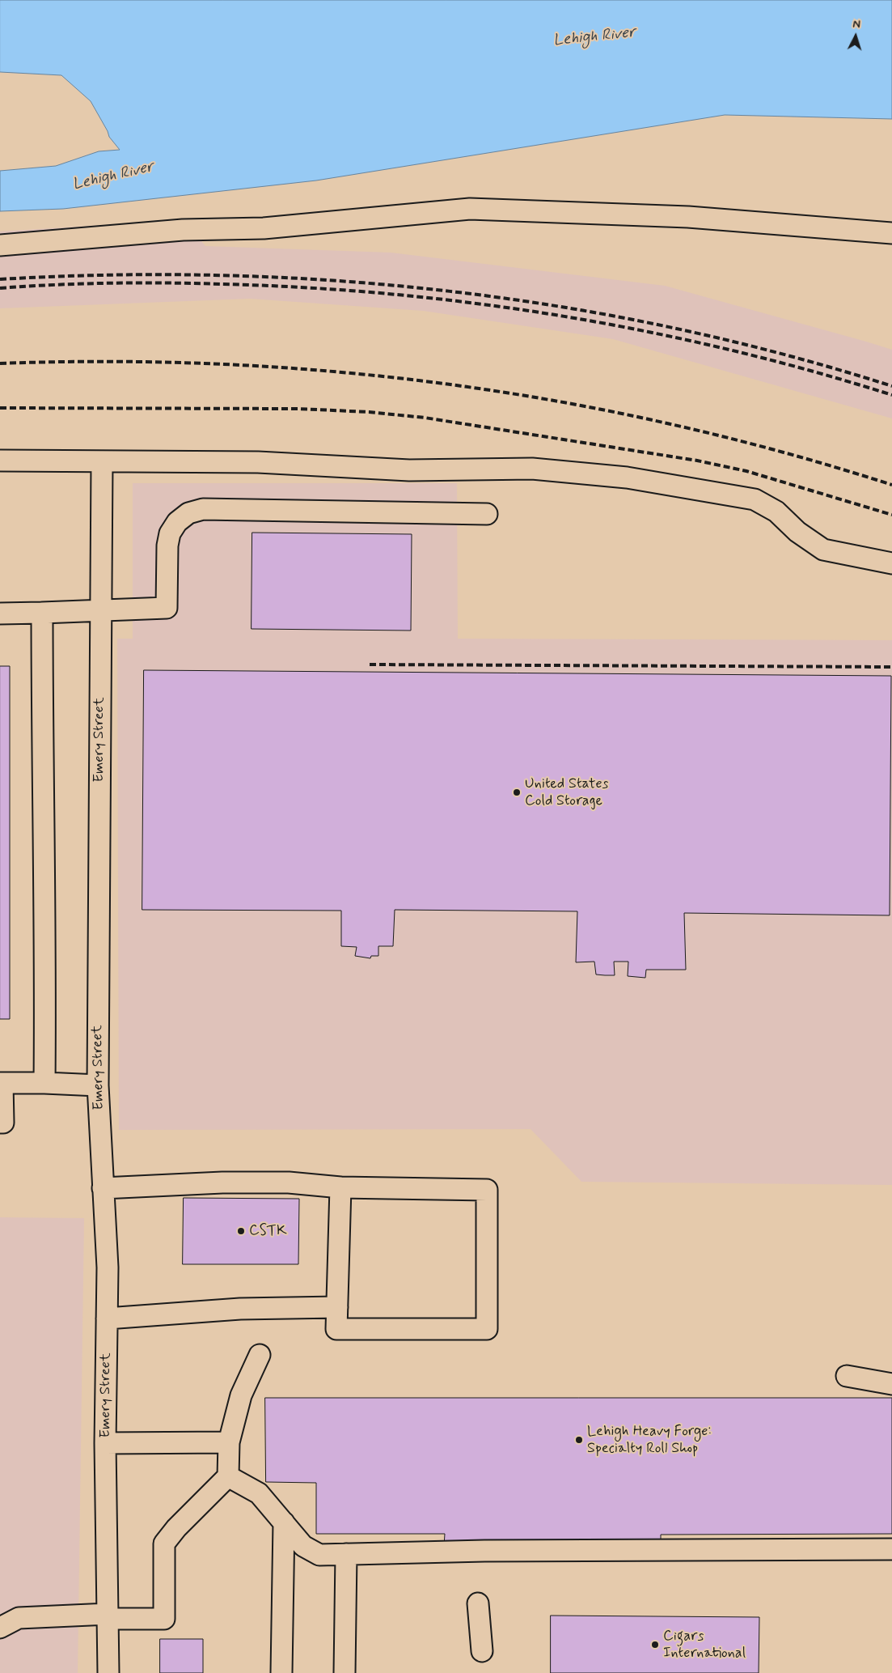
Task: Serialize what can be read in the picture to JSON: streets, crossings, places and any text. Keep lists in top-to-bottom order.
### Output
{
  "streets": {
    "street": ["Emery Street"]
  },
  "water": ["Lehigh River"],
  "places": [
    "United States Cold Storage",
    "CSTK",
    "Lehigh Heavy Forge: Specialty Roll Shop",
    "Cigars International"
  ],
  "north": "top"
}
